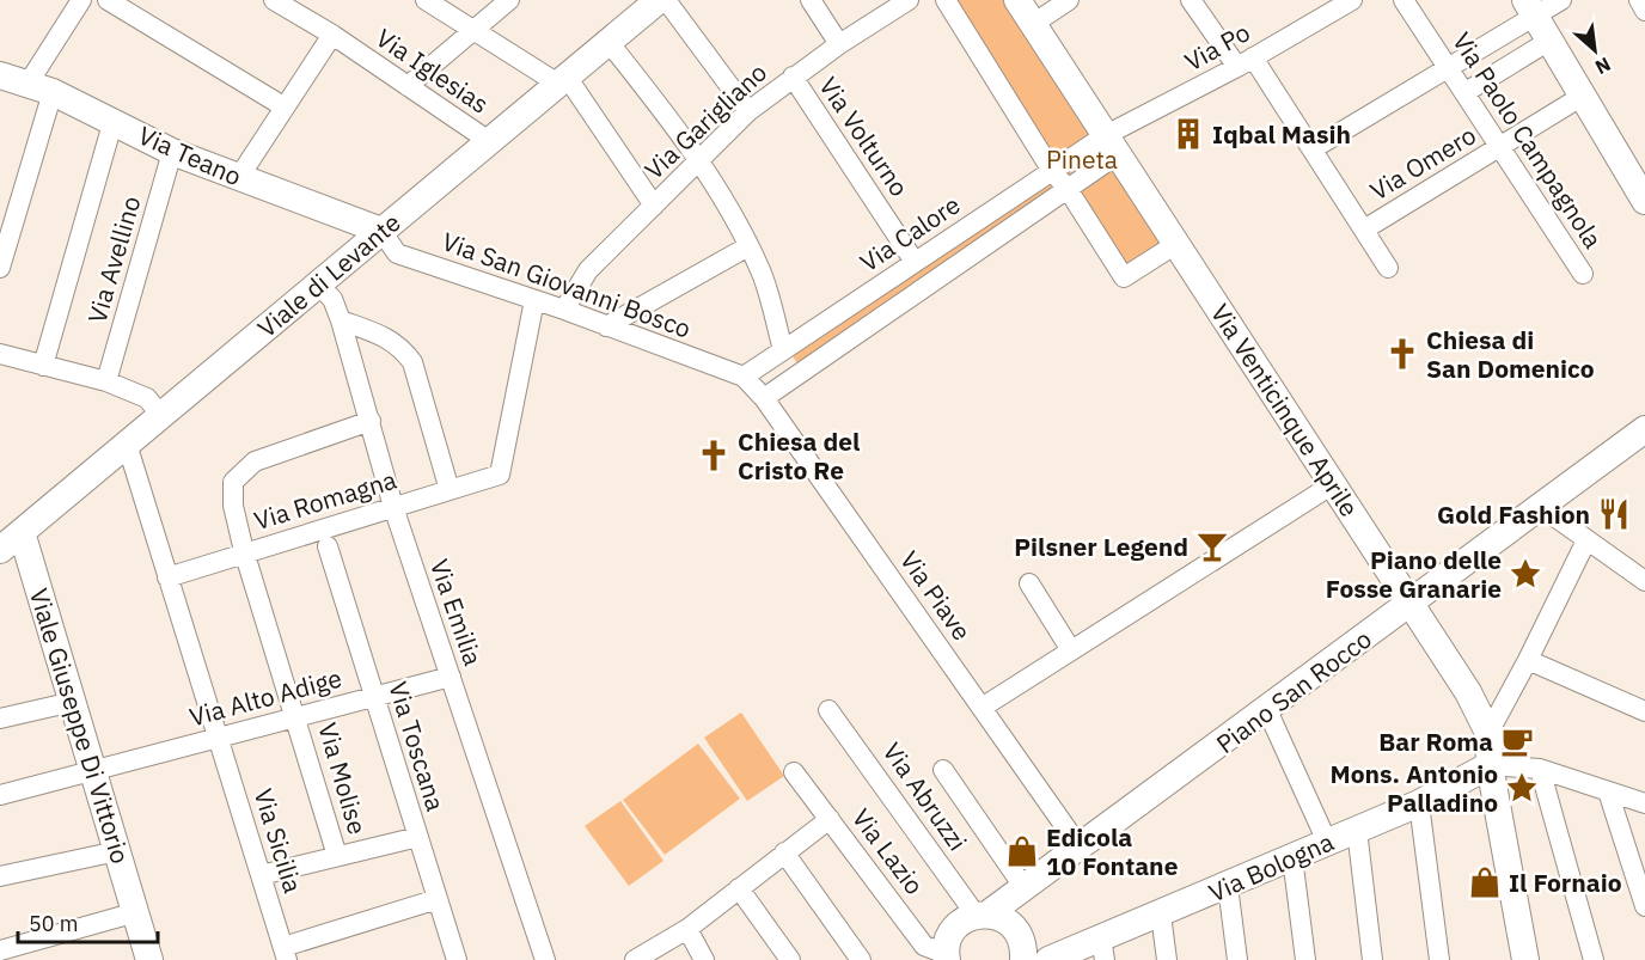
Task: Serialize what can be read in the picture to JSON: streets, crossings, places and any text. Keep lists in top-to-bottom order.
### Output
{
  "streets": {
    "street": [
      "Via Po",
      "Via Iglesias",
      "Via Garigliano",
      "Via Volturno",
      "Via Paolo Campagnola",
      "Via Teano",
      "Via Omero",
      "Via Calore",
      "Via Avellino",
      "Viale di Levante",
      "Via San Giovanni Bosco",
      "Via Venticinque Aprile",
      "Via Romagna",
      "Via Piave",
      "Via Emilia",
      "Piano San Rocco",
      "Via Alto Adige",
      "Viale Giuseppe Di Vittorio",
      "Via Toscana",
      "Via Molise",
      "Via Abruzzi",
      "Via Sicilia",
      "Via Lazio",
      "Via Bologna"
    ]
  },
  "crossings": [
    ["Via Po", "Via Calore"],
    ["Via Po", "Via Venticinque Aprile"],
    ["Via Iglesias", "Viale di Levante"],
    ["Via Garigliano", "Via Volturno"],
    ["Via Garigliano", "Via San Giovanni Bosco"],
    ["Via Volturno", "Via Calore"],
    ["Via Paolo Campagnola", "Via Omero"],
    ["Via Teano", "Via Avellino"],
    ["Via Teano", "Viale di Levante"],
    ["Via Teano", "Via San Giovanni Bosco"],
    ["Via Calore", "Via San Giovanni Bosco"],
    ["Via Calore", "Via Venticinque Aprile"],
    ["Via Calore", "Via Piave"],
    ["Viale di Levante", "Via San Giovanni Bosco"],
    ["Viale di Levante", "Via Emilia"],
    ["Viale di Levante", "Viale Giuseppe Di Vittorio"],
    ["Viale di Levante", "Via Sicilia"],
    ["Via San Giovanni Bosco", "Via Romagna"],
    ["Via San Giovanni Bosco", "Via Piave"],
    ["Via Venticinque Aprile", "Piano San Rocco"],
    ["Via Venticinque Aprile", "Via Bologna"],
    ["Via Romagna", "Via Emilia"],
    ["Via Romagna", "Via Molise"],
    ["Via Romagna", "Via Sicilia"],
    ["Via Piave", "Piano San Rocco"],
    ["Via Emilia", "Via Alto Adige"],
    ["Via Emilia", "Via Molise"],
    ["Piano San Rocco", "Via Abruzzi"],
    ["Piano San Rocco", "Via Lazio"],
    ["Via Alto Adige", "Viale Giuseppe Di Vittorio"],
    ["Via Alto Adige", "Via Toscana"],
    ["Via Alto Adige", "Via Molise"],
    ["Via Alto Adige", "Via Sicilia"]
  ],
  "parks": ["Pineta"],
  "places": {
    "building": ["Iqbal Masih"],
    "church": ["Chiesa di San Domenico", "Chiesa del Cristo Re"],
    "restaurant": ["Gold Fashion"],
    "bar": ["Pilsner Legend"],
    "place": ["Piano delle Fosse Granarie", "Mons. Antonio Palladino"],
    "cafe": ["Bar Roma"],
    "shop": ["Edicola 10 Fontane", "Il Fornaio"]
  },
  "scale_bar": "50 m",
  "north": "bottom right"
}
